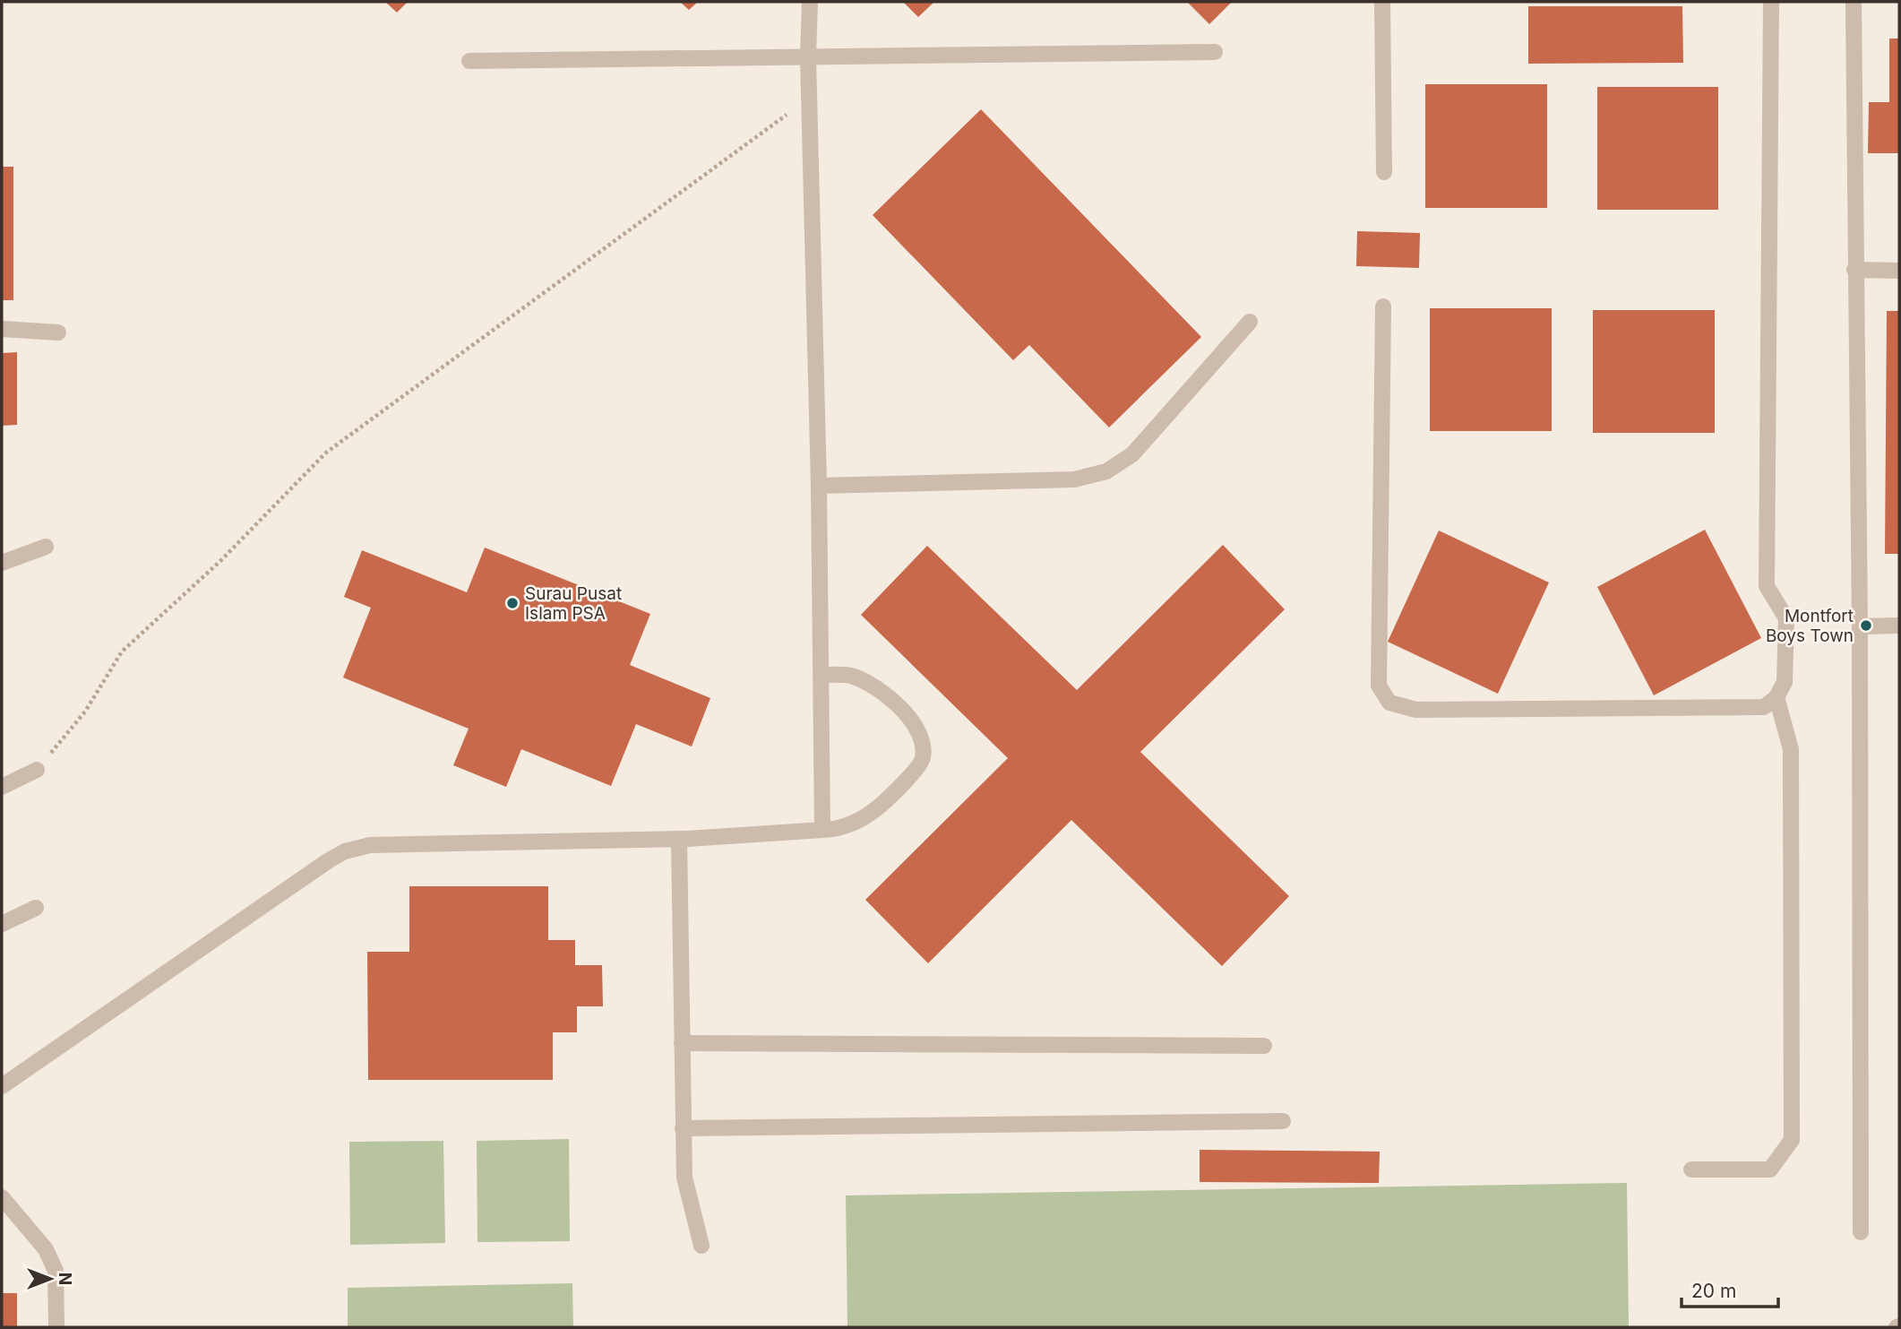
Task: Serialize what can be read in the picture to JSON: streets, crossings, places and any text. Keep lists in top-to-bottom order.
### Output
{
  "places": ["Surau Pusat Islam PSA", "Montfort Boys Town"],
  "scale_bar": "20 m",
  "north": "right"
}
